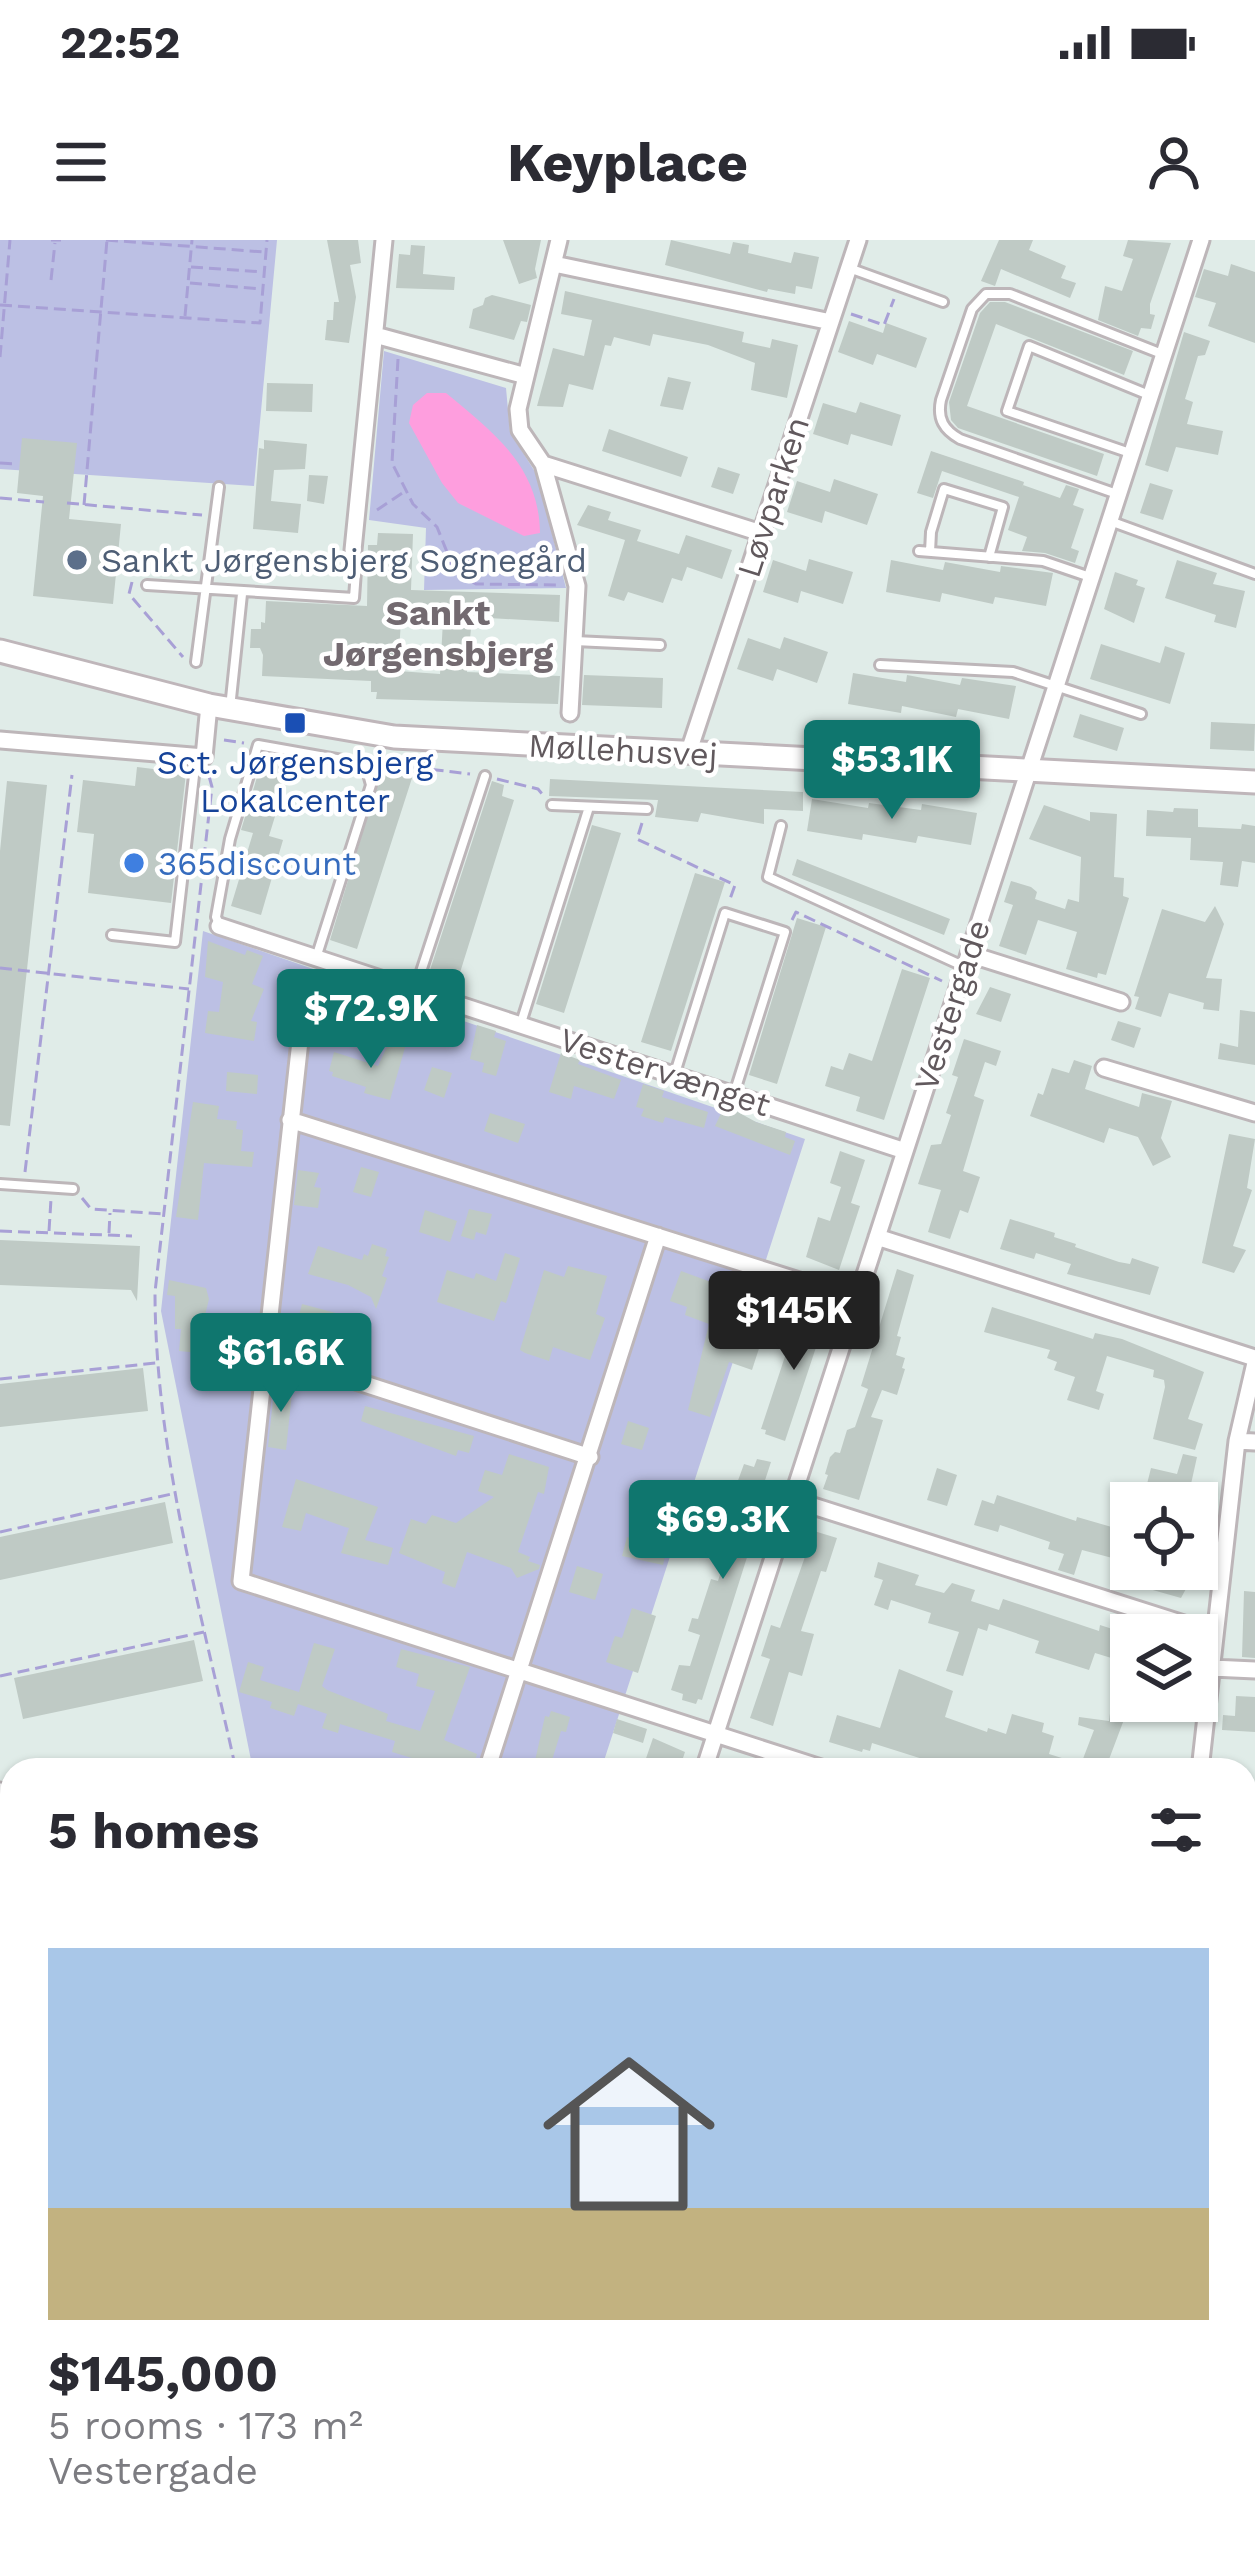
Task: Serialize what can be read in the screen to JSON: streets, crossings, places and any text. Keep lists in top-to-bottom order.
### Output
{
  "streets": {
    "street": [
      "Løvparken",
      "Møllehusvej",
      "Vestergade",
      "Vestervænget"
    ]
  },
  "crossings": [
    ["Løvparken", "Møllehusvej"],
    ["Møllehusvej", "Vestergade"],
    ["Vestergade", "Vestervænget"]
  ],
  "districts": ["Sankt Jørgensbjerg"],
  "places": {
    "other": ["Sankt Jørgensbjerg Sognegård", "365discount"],
    "transit": ["Sct. Jørgensbjerg Lokalcenter"]
  },
  "page": {
    "status": "22:52",
    "header": "Keyplace",
    "price": [
      "$53.1K",
      "$72.9K",
      "$145K",
      "$61.6K",
      "$69.3K"
    ],
    "heading": "5 homes",
    "list": [
      {
        "name": "$145,000",
        "note": "5 rooms · 173 m² · Vestergade"
      }
    ]
  }
}
